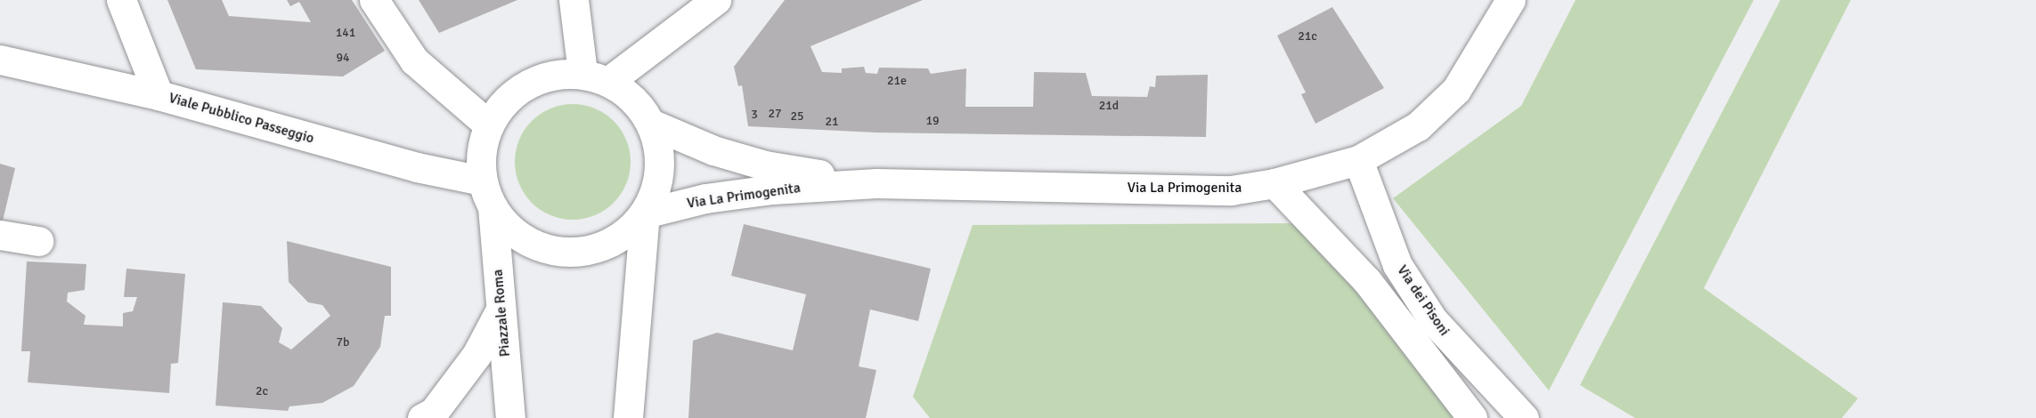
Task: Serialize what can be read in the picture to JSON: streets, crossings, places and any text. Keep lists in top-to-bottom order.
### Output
{
  "streets": {
    "main road": [
      "Viale Pubblico Passeggio",
      "Via La Primogenita",
      "Via dei Pisoni",
      "Piazzale Roma"
    ]
  },
  "crossings": [
    ["Viale Pubblico Passeggio", "Via La Primogenita"],
    ["Viale Pubblico Passeggio", "Piazzale Roma"],
    ["Via La Primogenita", "Via dei Pisoni"],
    ["Via La Primogenita", "Piazzale Roma"]
  ],
  "house_numbers": [
    "141",
    "21c",
    "94",
    "21e",
    "21d",
    "27",
    "3",
    "25",
    "19",
    "21",
    "7b",
    "2c"
  ]
}
